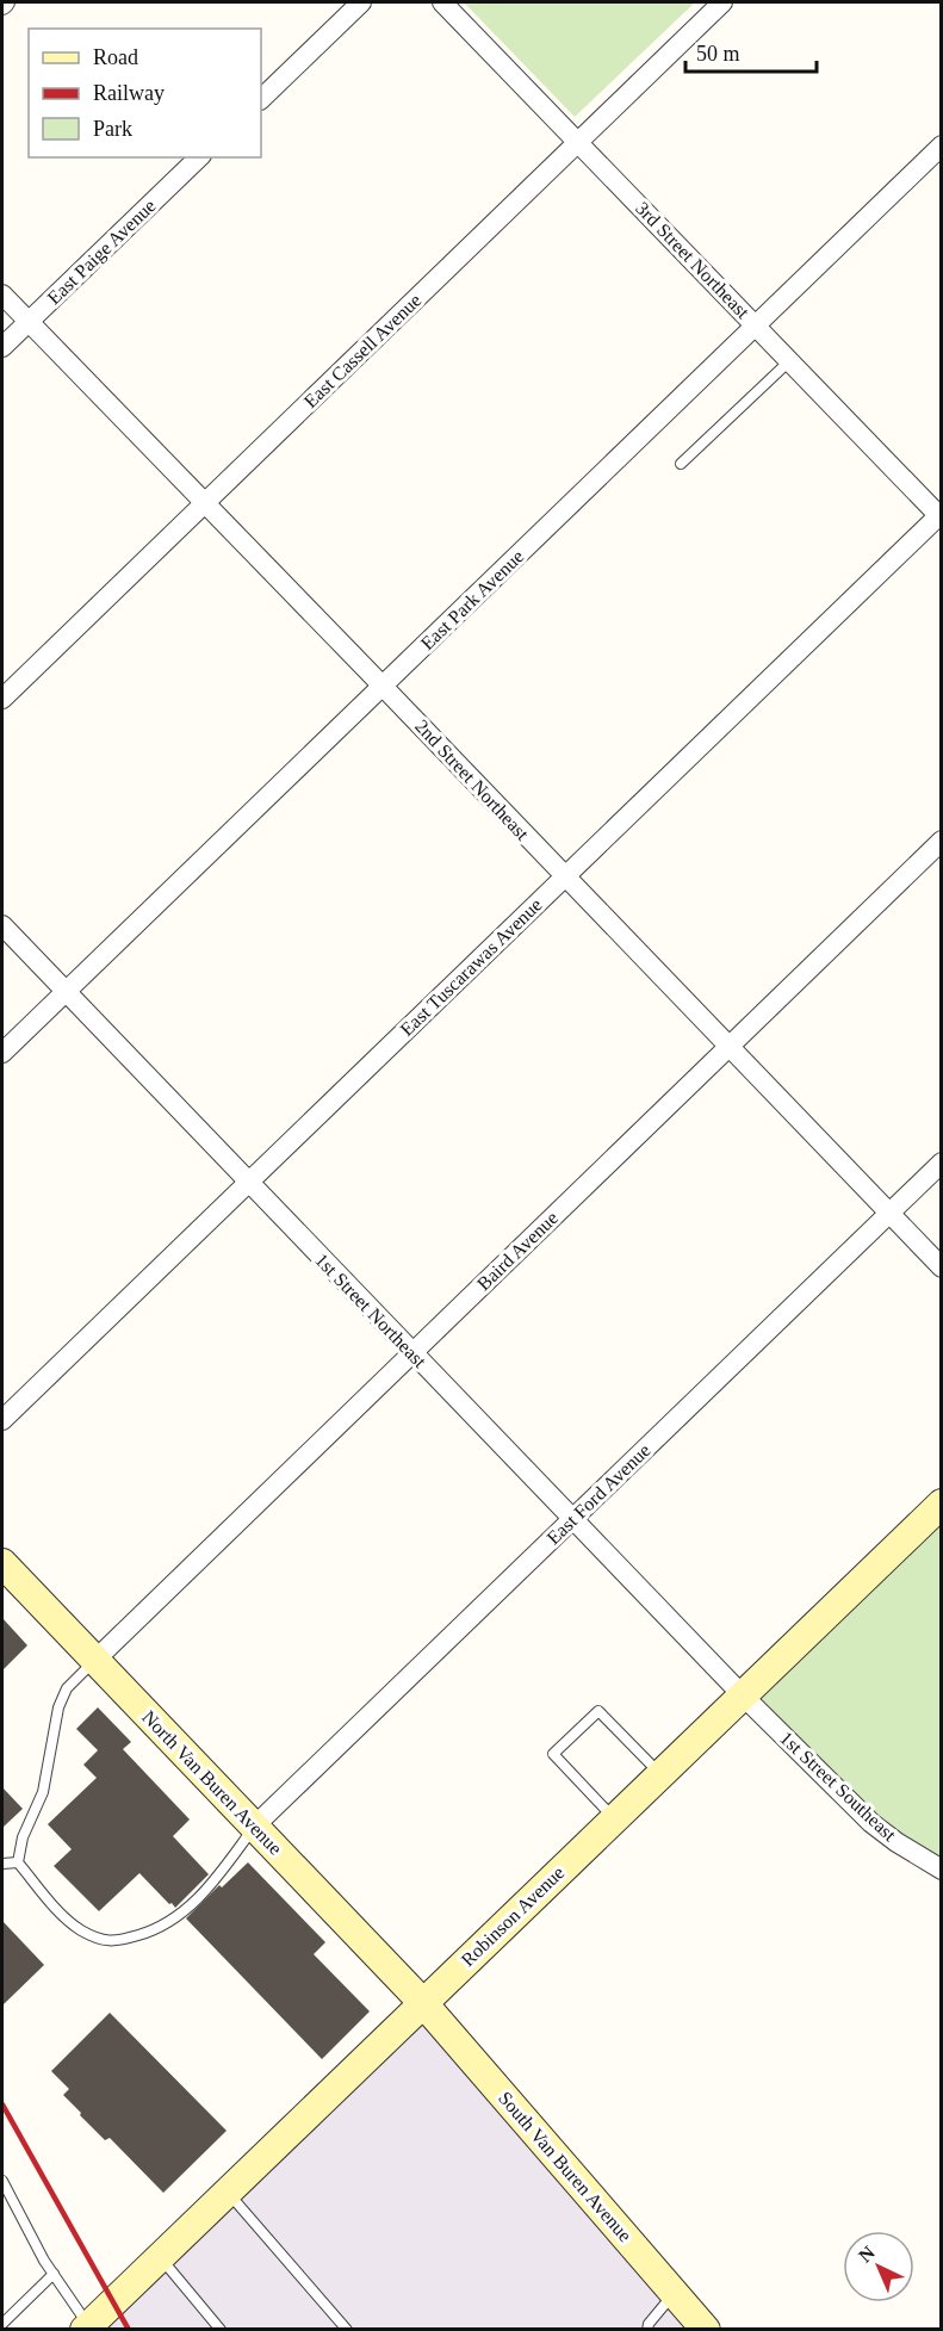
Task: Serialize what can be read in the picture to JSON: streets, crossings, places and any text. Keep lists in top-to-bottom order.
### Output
{
  "streets": {
    "main road": ["North Van Buren Avenue", "Robinson Avenue", "South Van Buren Avenue"],
    "street": [
      "East Paige Avenue",
      "3rd Street Northeast",
      "East Cassell Avenue",
      "East Park Avenue",
      "2nd Street Northeast",
      "East Tuscarawas Avenue",
      "Baird Avenue",
      "1st Street Northeast",
      "East Ford Avenue",
      "1st Street Southeast"
    ]
  },
  "crossings": [
    ["East Paige Avenue", "2nd Street Northeast"],
    ["3rd Street Northeast", "East Cassell Avenue"],
    ["3rd Street Northeast", "East Park Avenue"],
    ["3rd Street Northeast", "East Tuscarawas Avenue"],
    ["East Cassell Avenue", "2nd Street Northeast"],
    ["East Park Avenue", "2nd Street Northeast"],
    ["East Park Avenue", "1st Street Northeast"],
    ["2nd Street Northeast", "East Tuscarawas Avenue"],
    ["2nd Street Northeast", "Baird Avenue"],
    ["2nd Street Northeast", "East Ford Avenue"],
    ["East Tuscarawas Avenue", "1st Street Northeast"],
    ["Baird Avenue", "1st Street Northeast"],
    ["Baird Avenue", "North Van Buren Avenue"],
    ["1st Street Northeast", "East Ford Avenue"],
    ["1st Street Northeast", "1st Street Southeast"],
    ["1st Street Northeast", "Robinson Avenue"],
    ["East Ford Avenue", "North Van Buren Avenue"],
    ["North Van Buren Avenue", "Robinson Avenue"],
    ["North Van Buren Avenue", "South Van Buren Avenue"],
    ["1st Street Southeast", "Robinson Avenue"],
    ["Robinson Avenue", "South Van Buren Avenue"]
  ],
  "legend": ["Road", "Railway", "Park"],
  "scale_bar": "50 m",
  "north": "top left"
}
